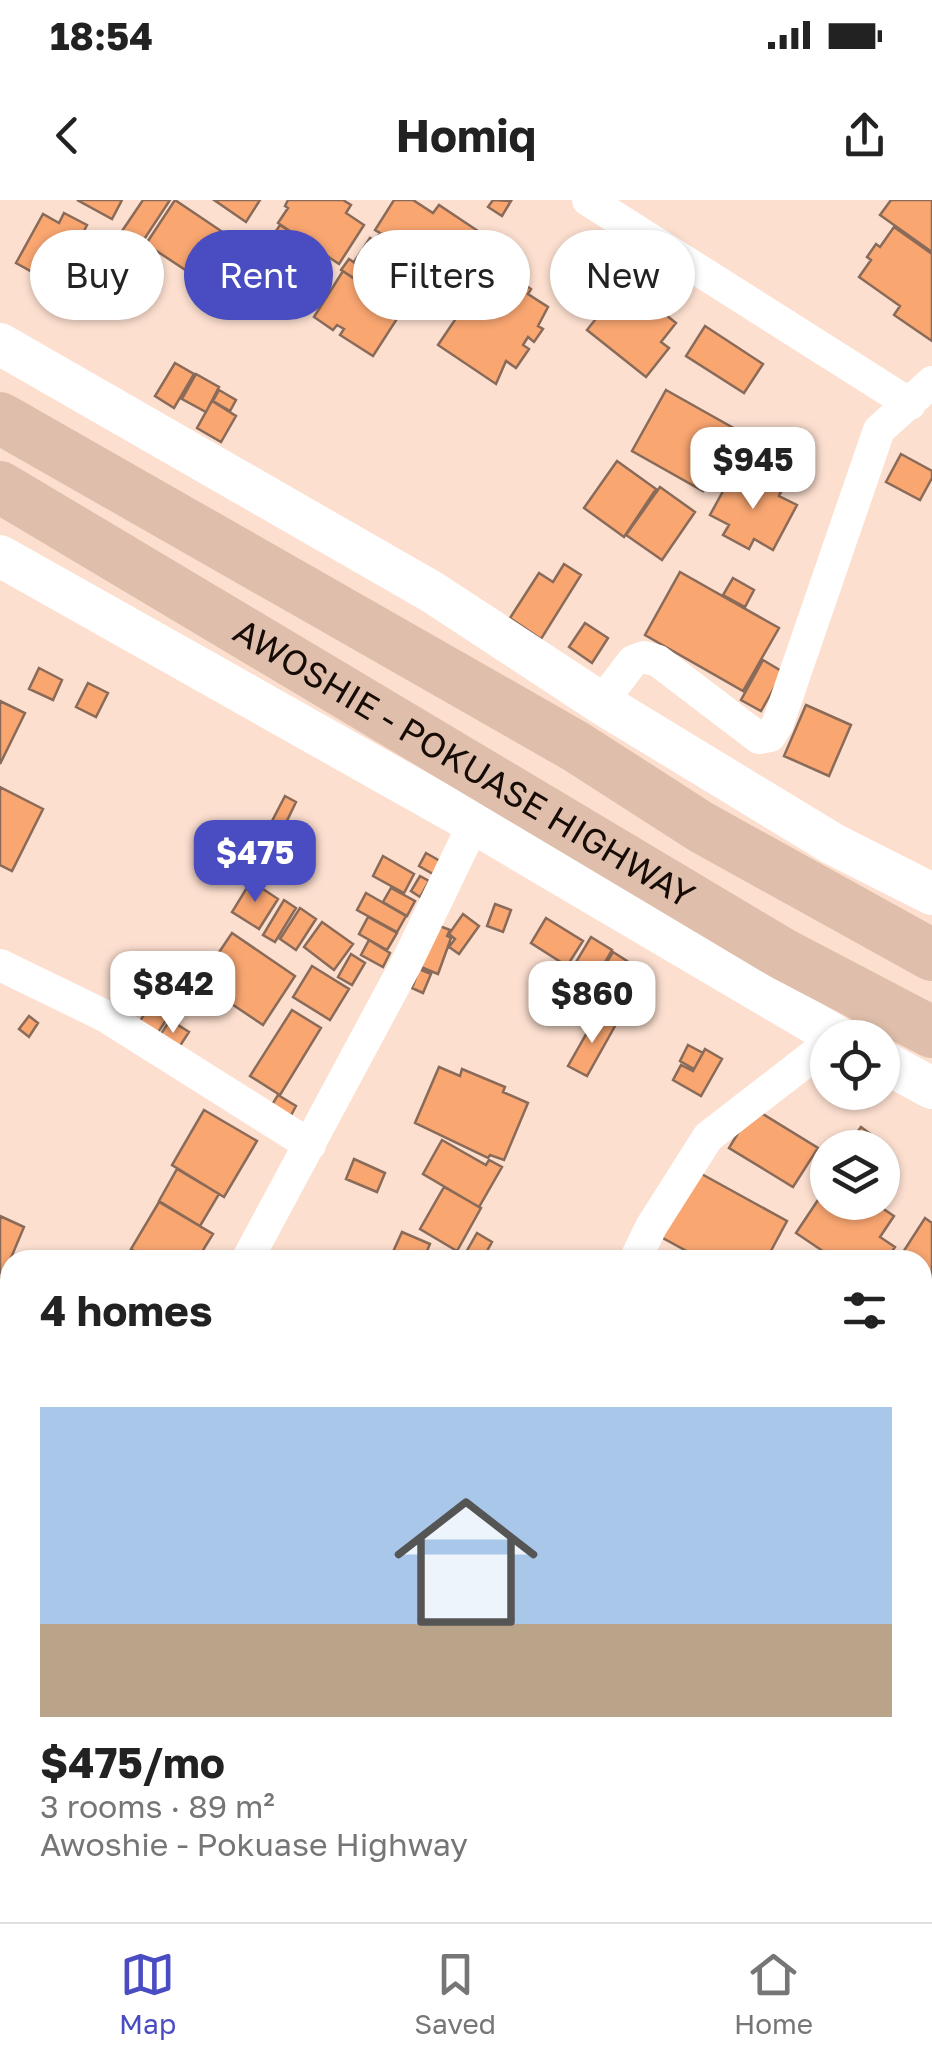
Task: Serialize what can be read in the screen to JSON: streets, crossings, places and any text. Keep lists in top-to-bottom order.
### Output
{
  "streets": {
    "main road": ["AWOSHIE - POKUASE HIGHWAY"]
  },
  "page": {
    "status": "18:54",
    "header": "Homiq",
    "chip": [
      "Buy",
      "Rent",
      "Filters",
      "New"
    ],
    "price": [
      "$945",
      "$475",
      "$842",
      "$860"
    ],
    "heading": "4 homes",
    "list": [
      {
        "name": "$475/mo",
        "note": "3 rooms · 89 m² · Awoshie - Pokuase Highway"
      }
    ],
    "tabs": ["Map", "Saved", "Home"]
  }
}
